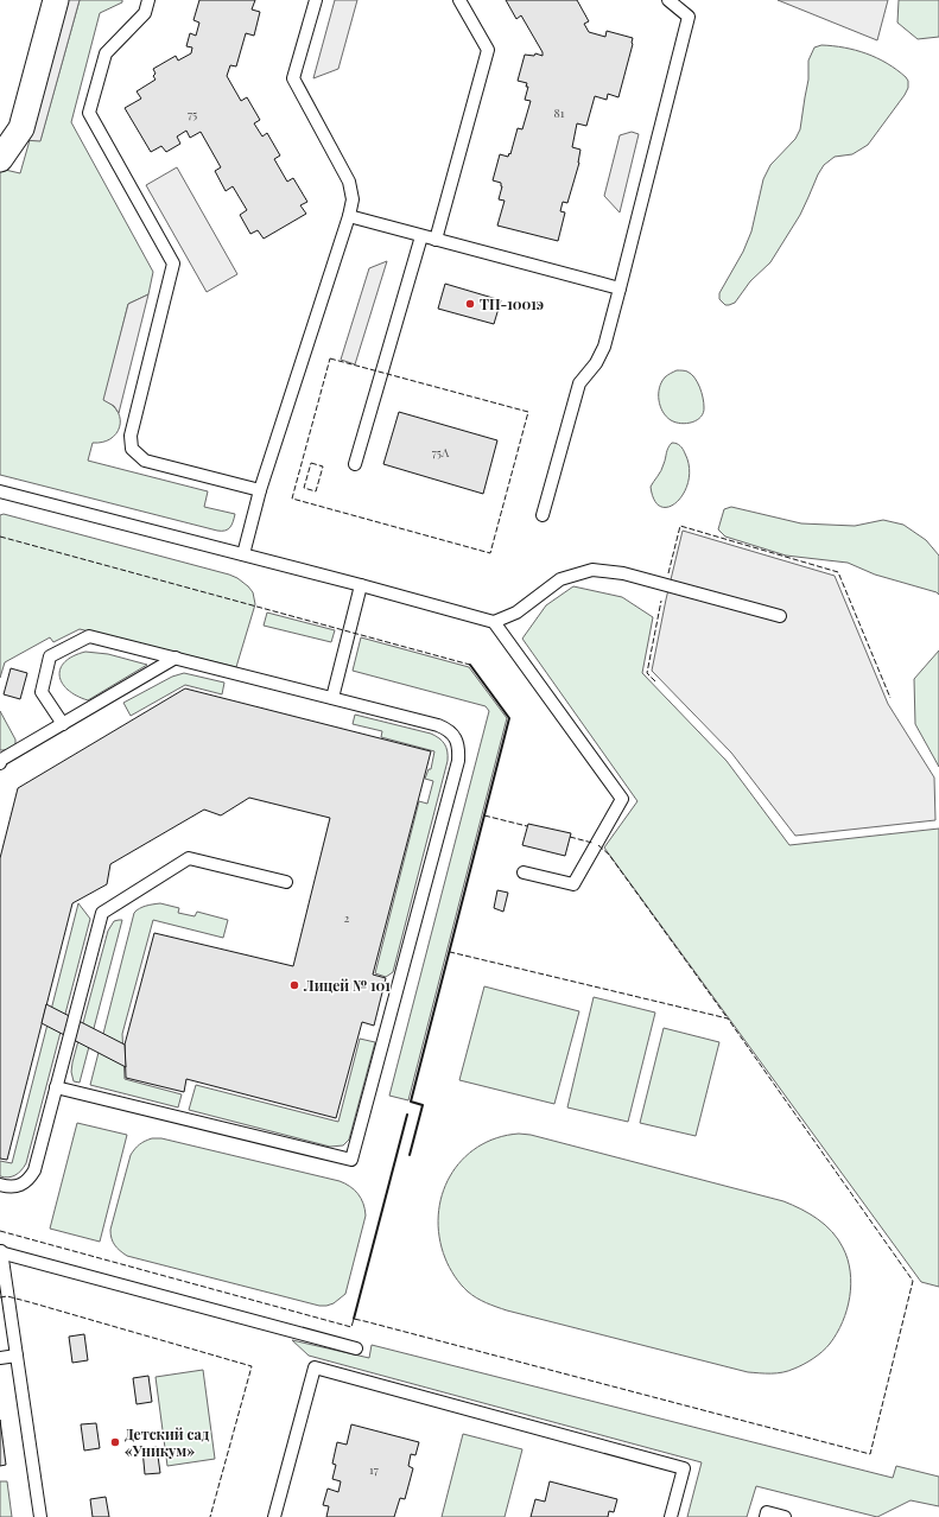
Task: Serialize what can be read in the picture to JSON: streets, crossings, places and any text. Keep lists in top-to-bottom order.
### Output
{
  "places": ["ТП-1001э", "Лицей № 101", "Детский сад «Уникум»"],
  "house_numbers": [
    "81",
    "75",
    "75А",
    "2",
    "17"
  ]
}
